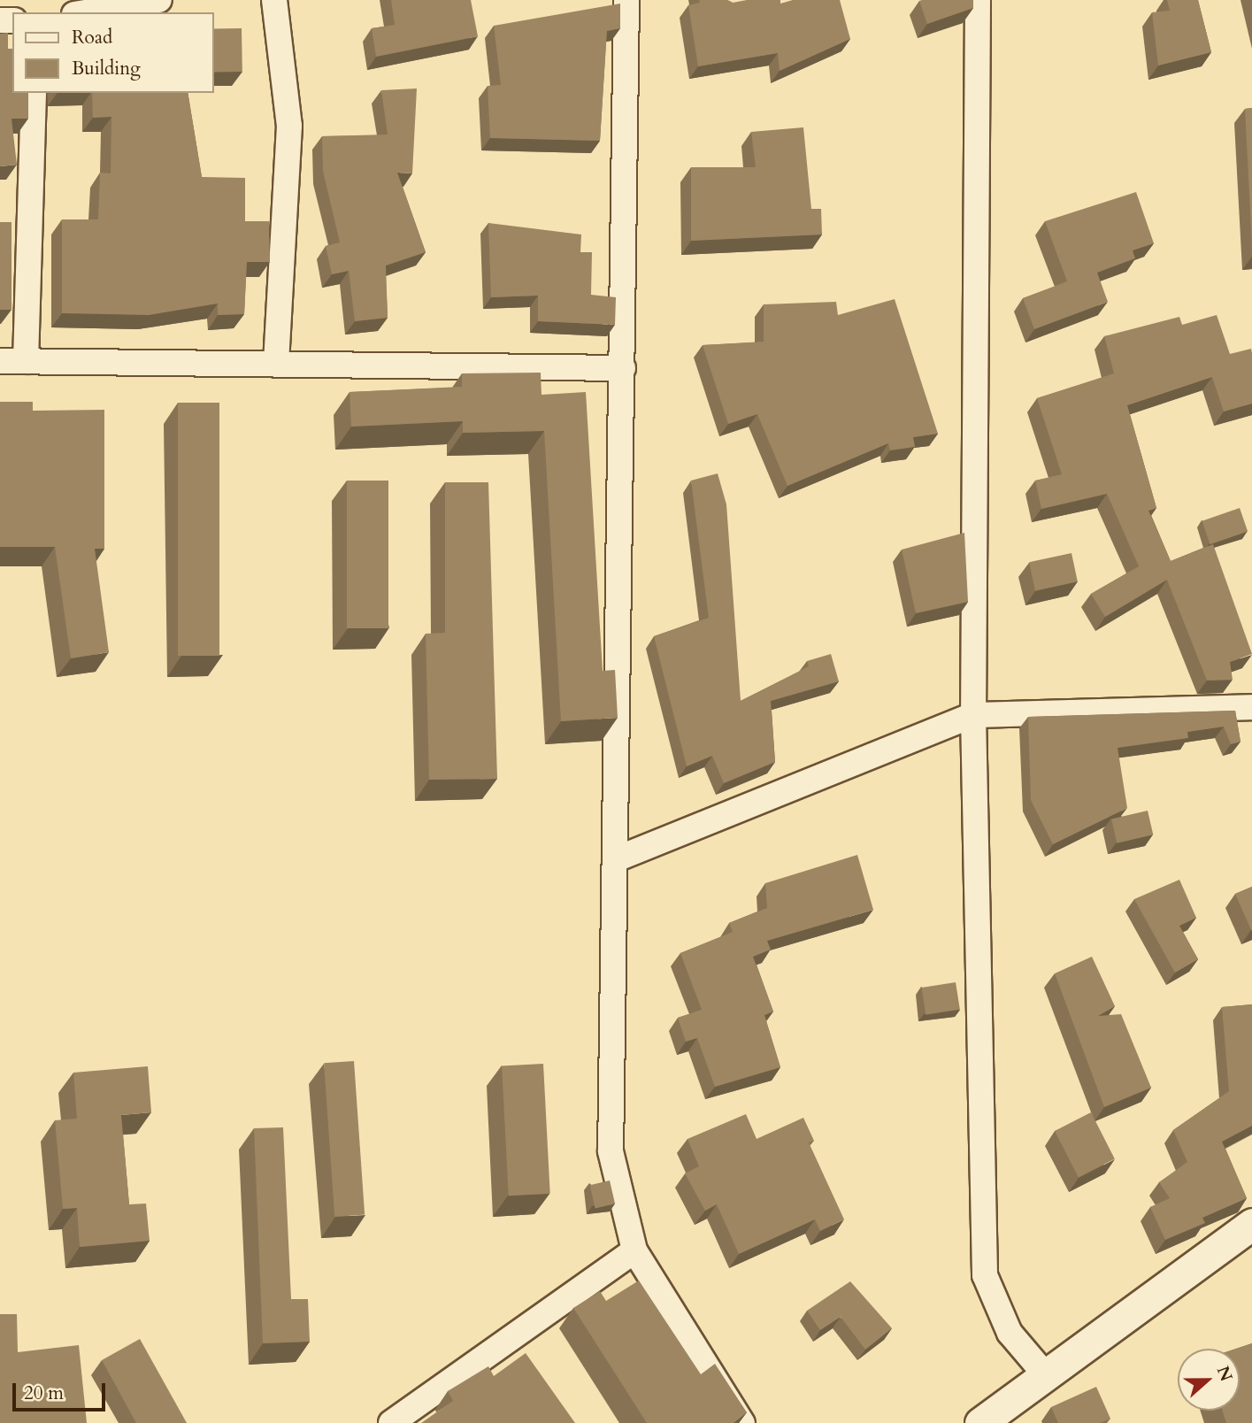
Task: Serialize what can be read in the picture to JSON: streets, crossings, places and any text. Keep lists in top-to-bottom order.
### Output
{
  "legend": ["Road", "Building"],
  "scale_bar": "20 m",
  "north": "right"
}
